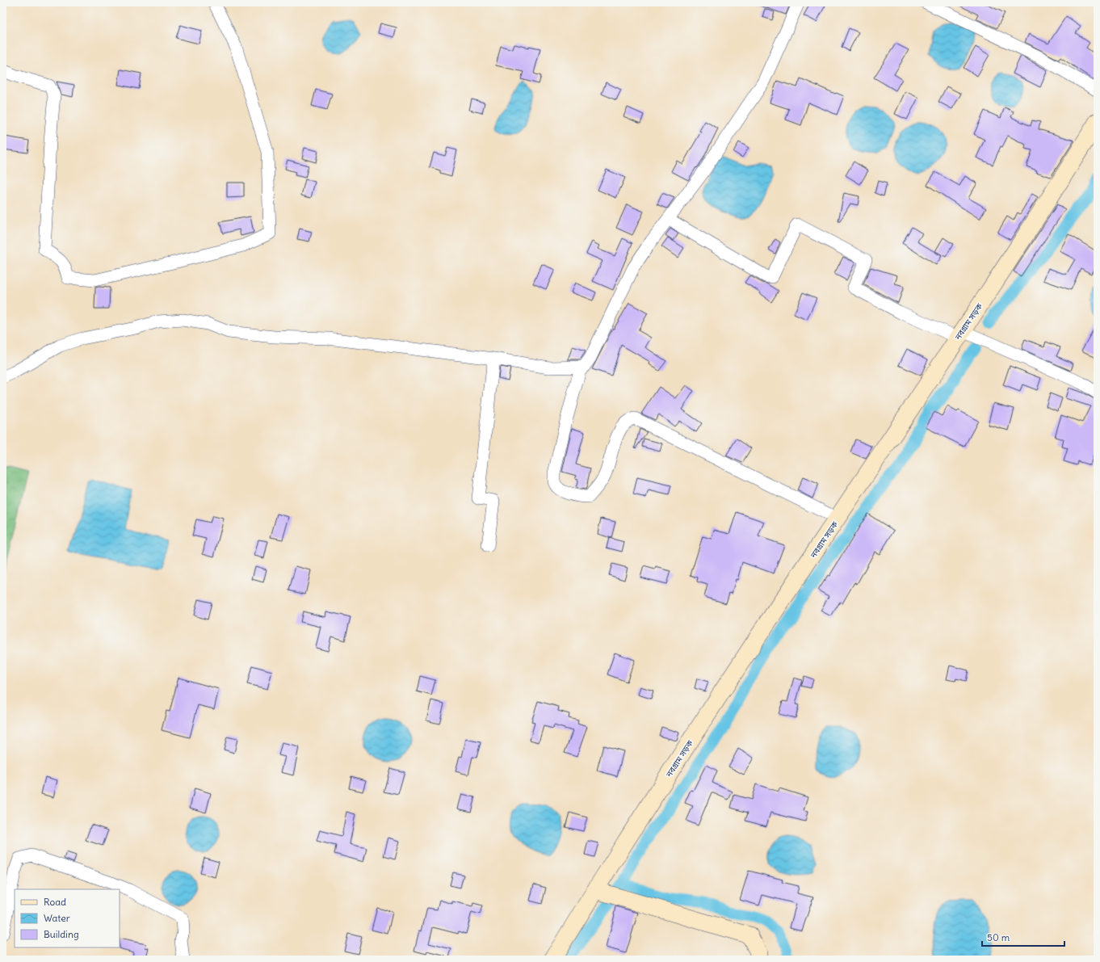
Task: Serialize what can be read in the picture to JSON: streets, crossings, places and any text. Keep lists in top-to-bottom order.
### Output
{
  "streets": {
    "main road": ["নবগ্রাম সড়ক"]
  },
  "legend": ["Road", "Water", "Building"],
  "scale_bar": "50 m"
}
